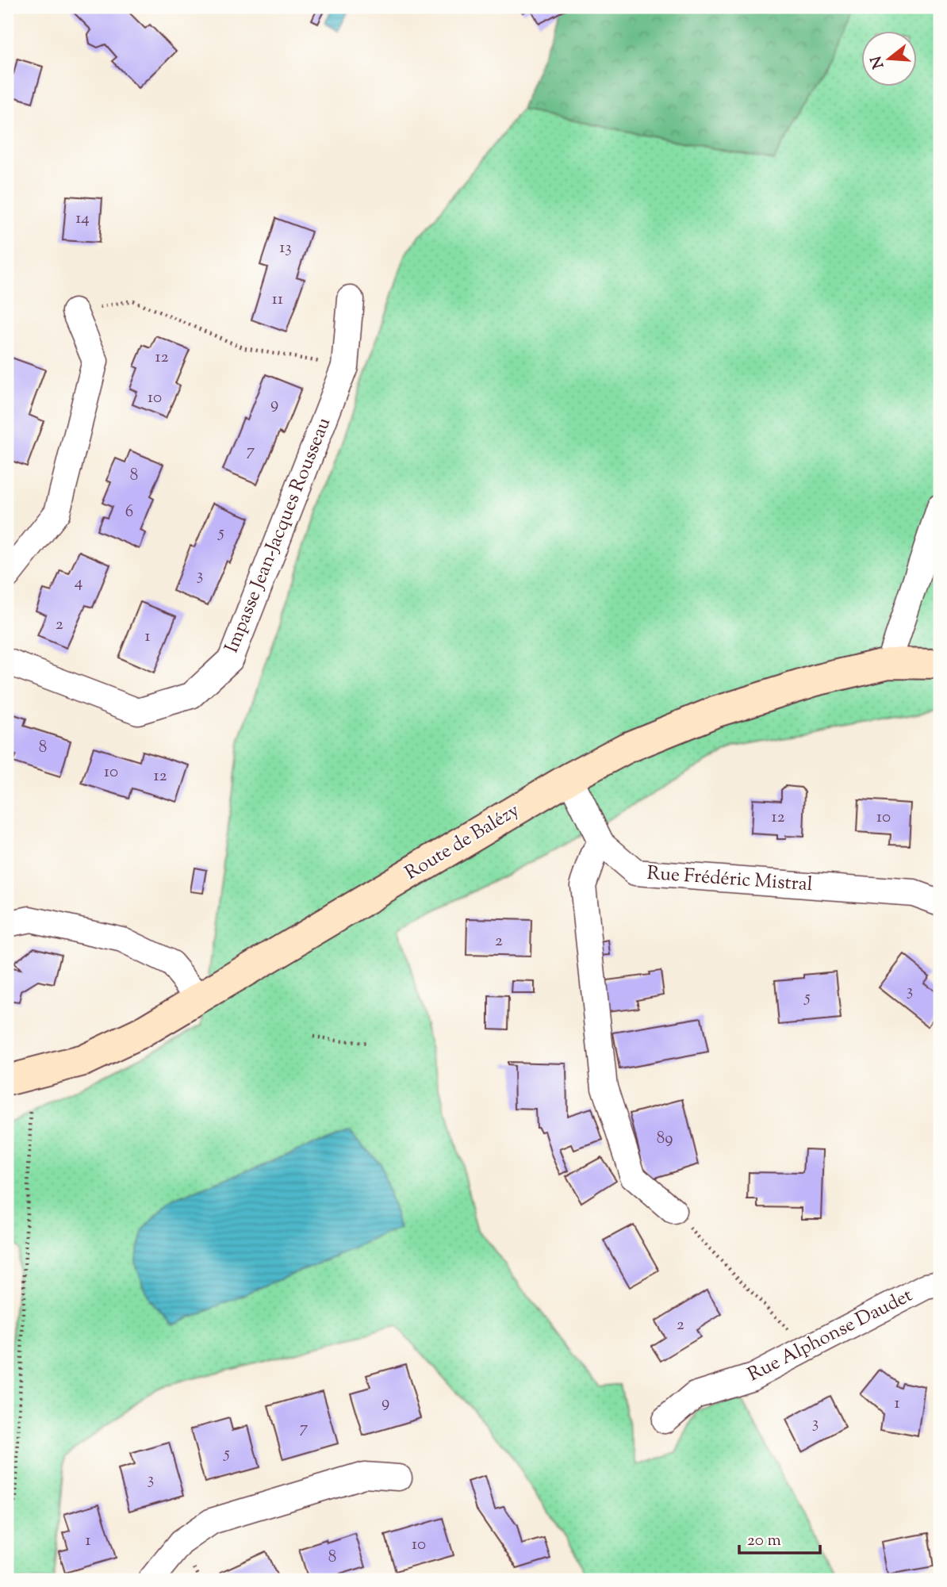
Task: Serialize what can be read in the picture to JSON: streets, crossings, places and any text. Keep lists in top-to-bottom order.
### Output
{
  "streets": {
    "main road": ["Route de Balézy"],
    "street": ["Impasse Jean-Jacques Rousseau", "Rue Frédéric Mistral", "Rue Alphonse Daudet"]
  },
  "crossings": [
    ["Route de Balézy", "Rue Frédéric Mistral"]
  ],
  "house_numbers": [
    "14",
    "13",
    "11",
    "12",
    "10",
    "9",
    "7",
    "8",
    "6",
    "5",
    "3",
    "4",
    "2",
    "1",
    "8",
    "10",
    "12",
    "12",
    "10",
    "2",
    "3",
    "5",
    "89",
    "2",
    "9",
    "1",
    "3",
    "7",
    "5",
    "3",
    "1",
    "10",
    "8"
  ],
  "scale_bar": "20 m",
  "north": "left"
}
